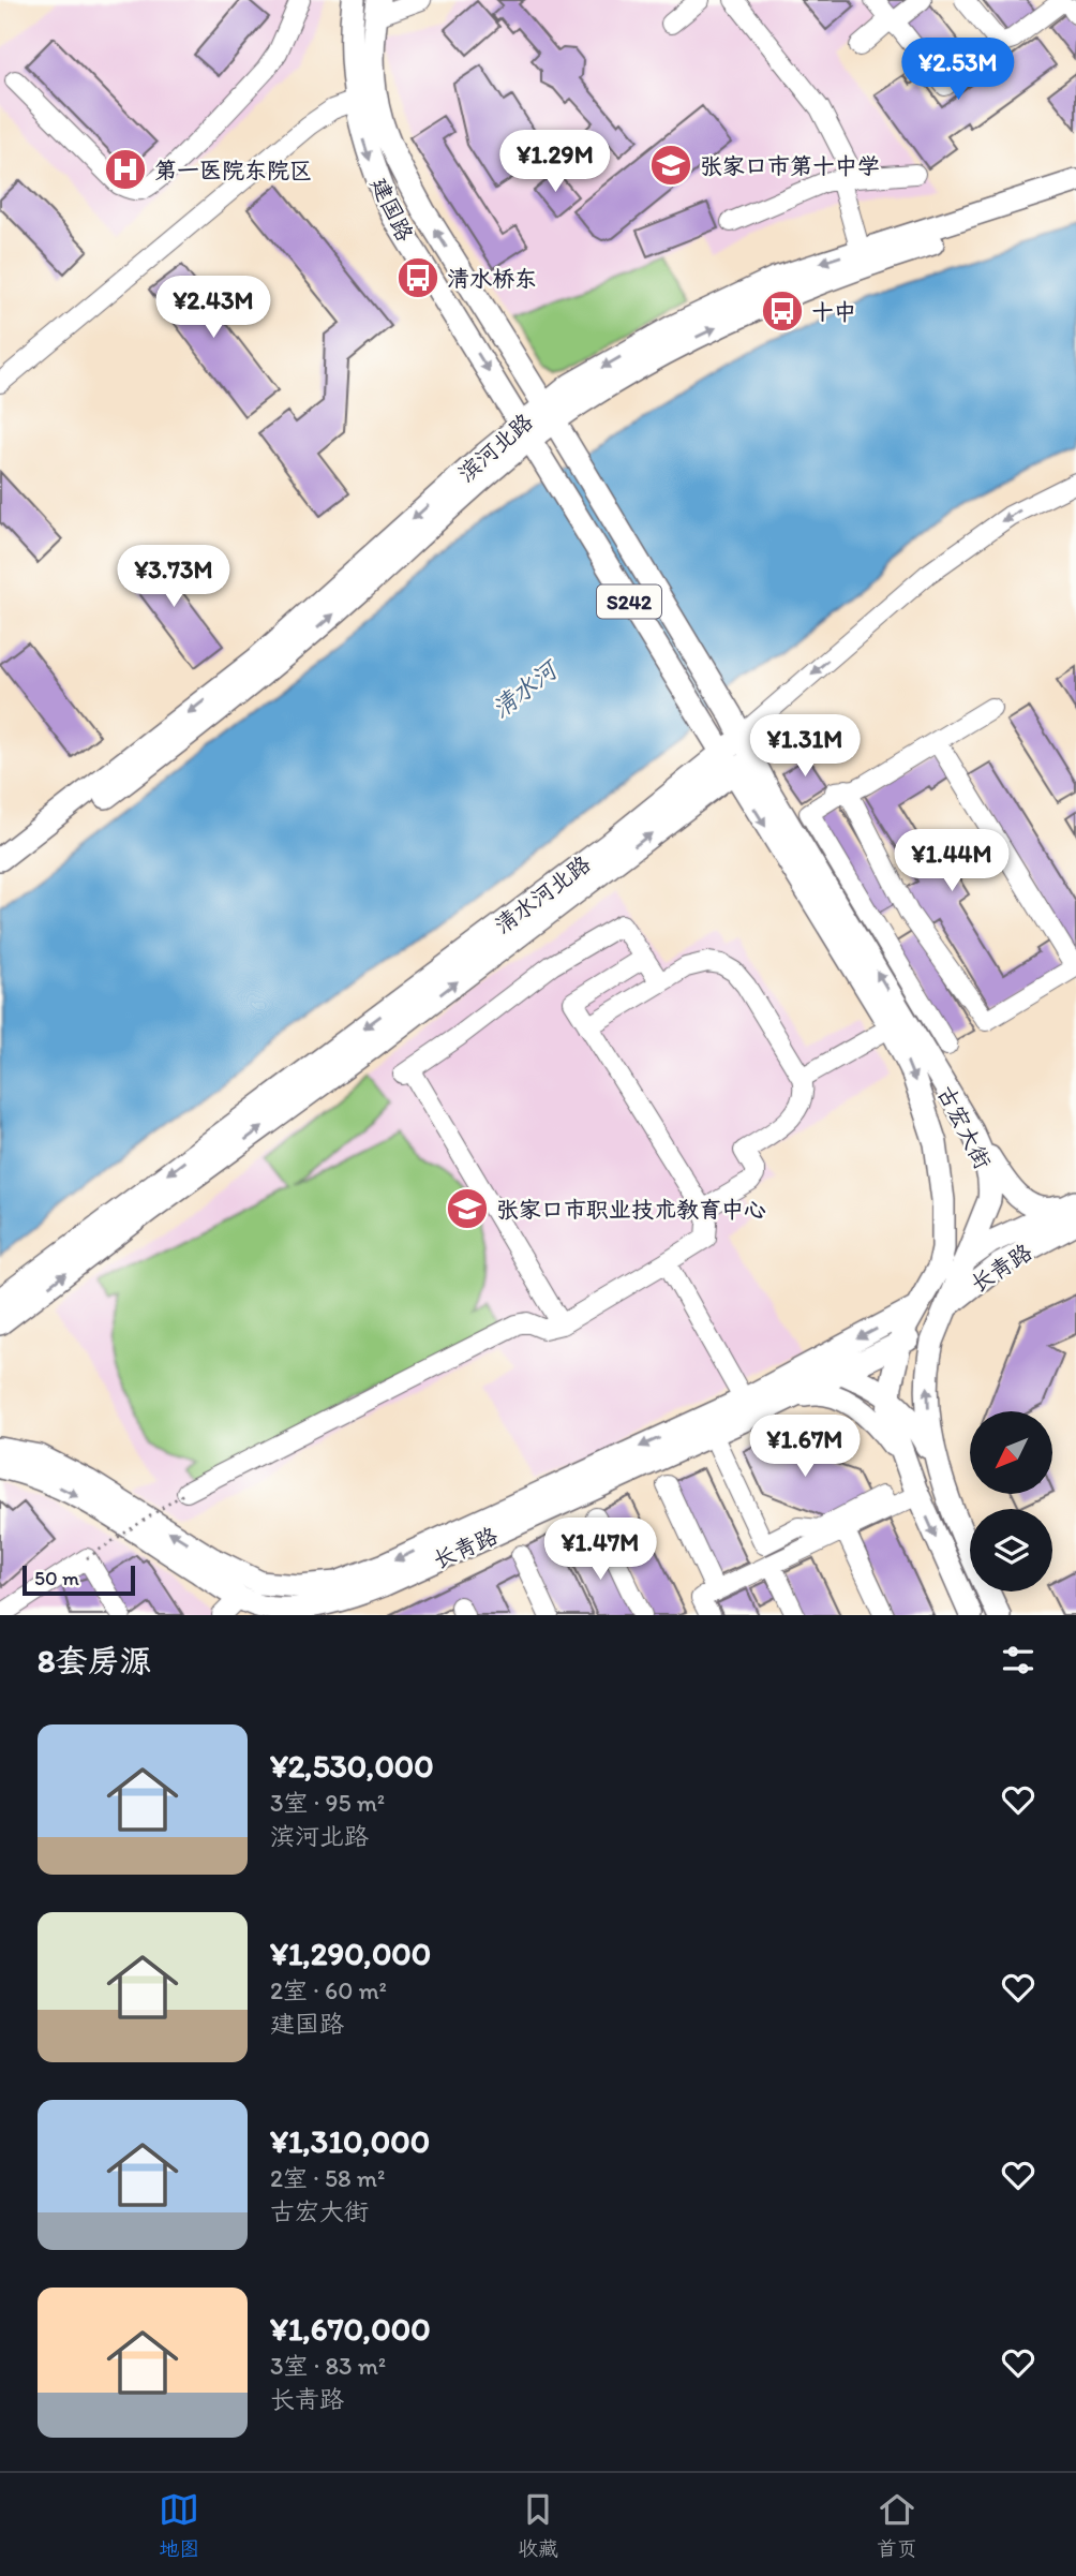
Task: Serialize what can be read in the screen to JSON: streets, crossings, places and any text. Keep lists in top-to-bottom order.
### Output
{
  "streets": {
    "main road": [
      "建国路",
      "滨河北路",
      "S242",
      "清水河北路",
      "古宏大街",
      "长青路"
    ]
  },
  "crossings": [
    ["建国路", "滨河北路"],
    ["建国路", "清水河北路"],
    ["建国路", "古宏大街"],
    ["清水河北路", "古宏大街"],
    ["古宏大街", "长青路"]
  ],
  "water": ["清水河"],
  "places": {
    "school or university": ["张家口市第十中学", "张家口市职业技术教育中心"],
    "hospital": ["第一医院东院区"],
    "bus stop": ["清水桥东", "十中"]
  },
  "scale_bar": "50 m",
  "north": "bottom left",
  "page": {
    "price": [
      "¥2.53M",
      "¥1.29M",
      "¥2.43M",
      "¥3.73M",
      "¥1.31M",
      "¥1.44M",
      "¥1.67M",
      "¥1.47M"
    ],
    "scale": "50 m",
    "heading": "8套房源",
    "list": [
      {
        "name": "¥2,530,000",
        "note": "3室 · 95 m² · 滨河北路"
      },
      {
        "name": "¥1,290,000",
        "note": "2室 · 60 m² · 建国路"
      },
      {
        "name": "¥1,310,000",
        "note": "2室 · 58 m² · 古宏大街"
      },
      {
        "name": "¥1,670,000",
        "note": "3室 · 83 m² · 长青路"
      }
    ],
    "tabs": ["地图", "收藏", "首页"]
  }
}
